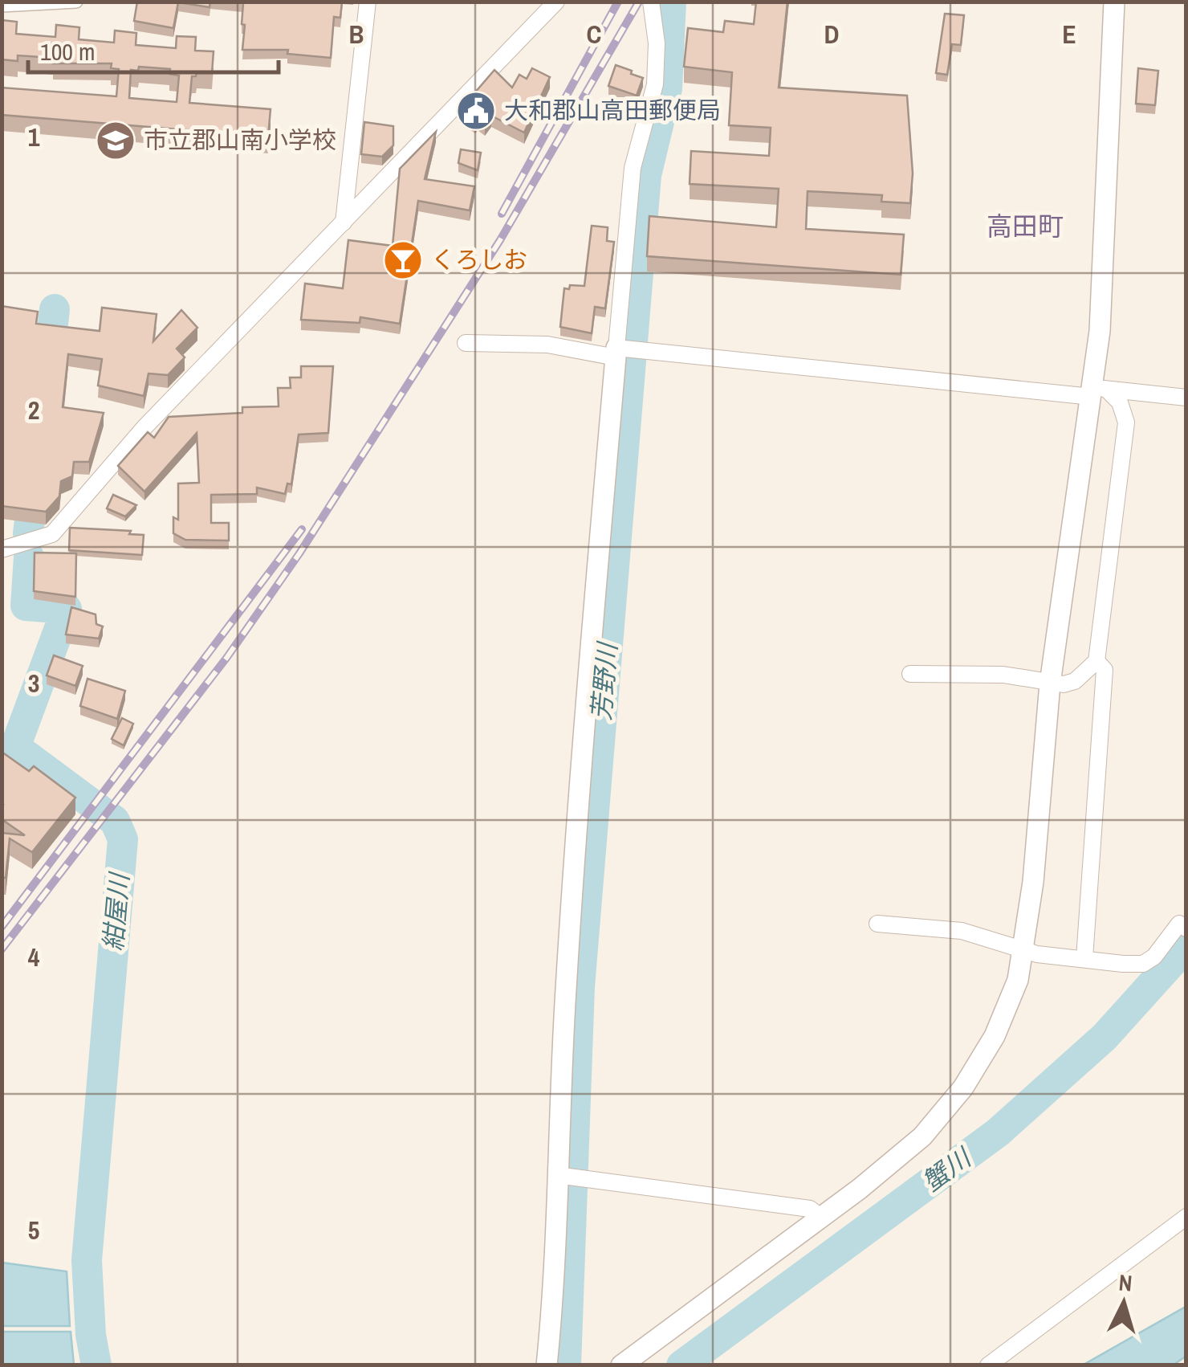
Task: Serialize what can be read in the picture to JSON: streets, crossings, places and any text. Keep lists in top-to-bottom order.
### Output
{
  "districts": ["高田町"],
  "water": ["芳野川", "紺屋川", "蟹川"],
  "places": {
    "public building": ["大和郡山高田郵便局"],
    "school or university": ["市立郡山南小学校"],
    "bar": ["くろしお"]
  },
  "scale_bar": "100 m",
  "north": "top",
  "grid": {
    "columns": [
      "B",
      "C",
      "D",
      "E"
    ],
    "rows": [
      "1",
      "2",
      "3",
      "4",
      "5"
    ]
  }
}
